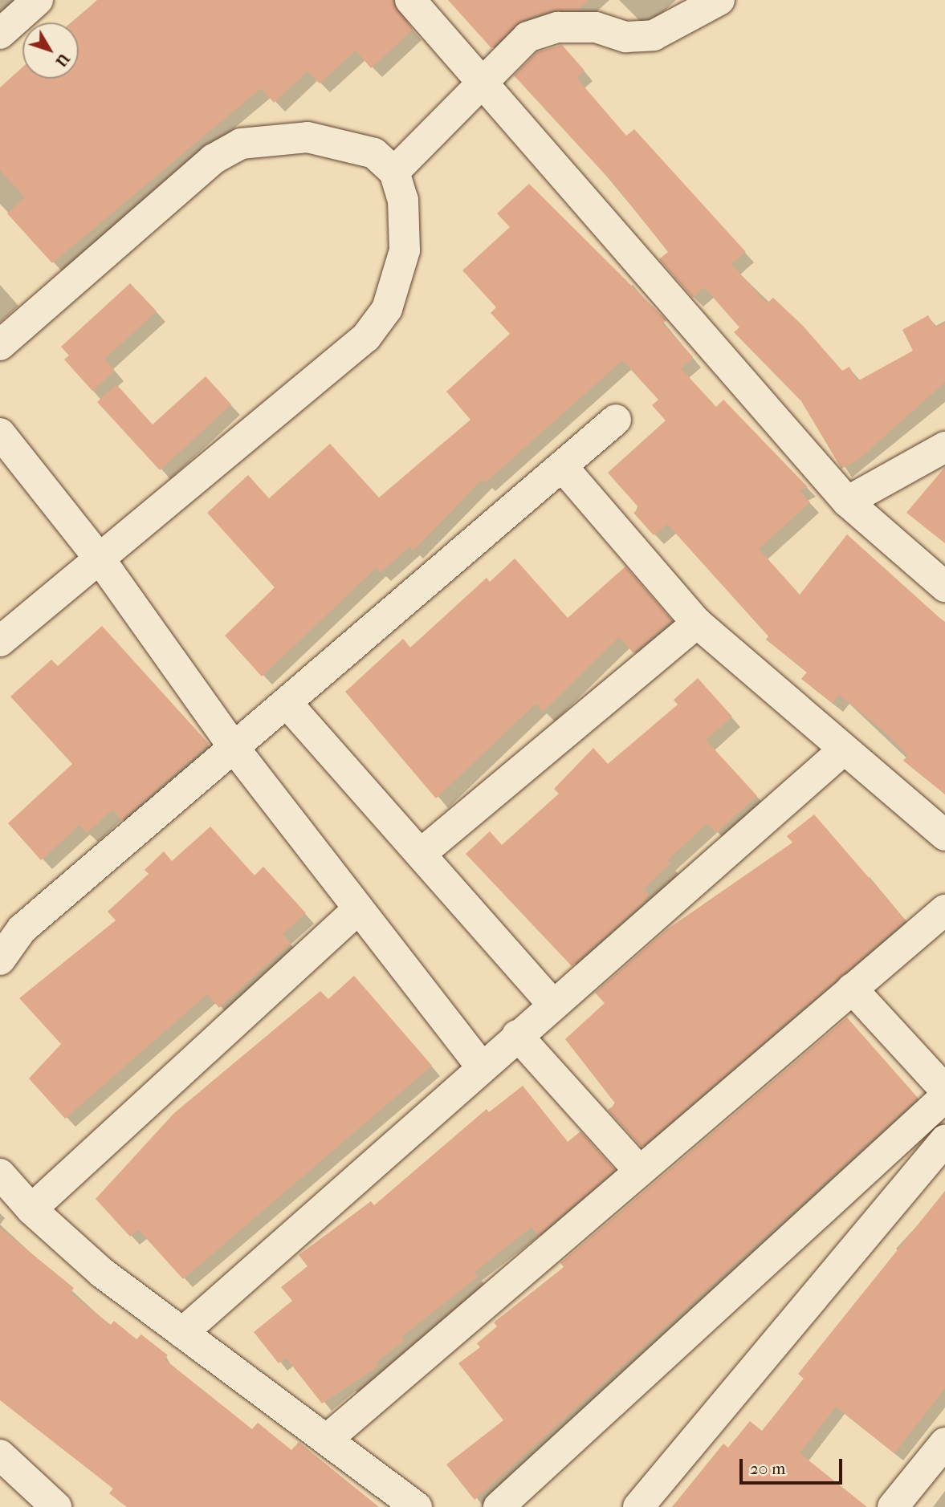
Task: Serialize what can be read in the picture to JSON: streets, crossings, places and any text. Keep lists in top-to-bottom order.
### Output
{
  "scale_bar": "20 m",
  "north": "bottom right"
}
